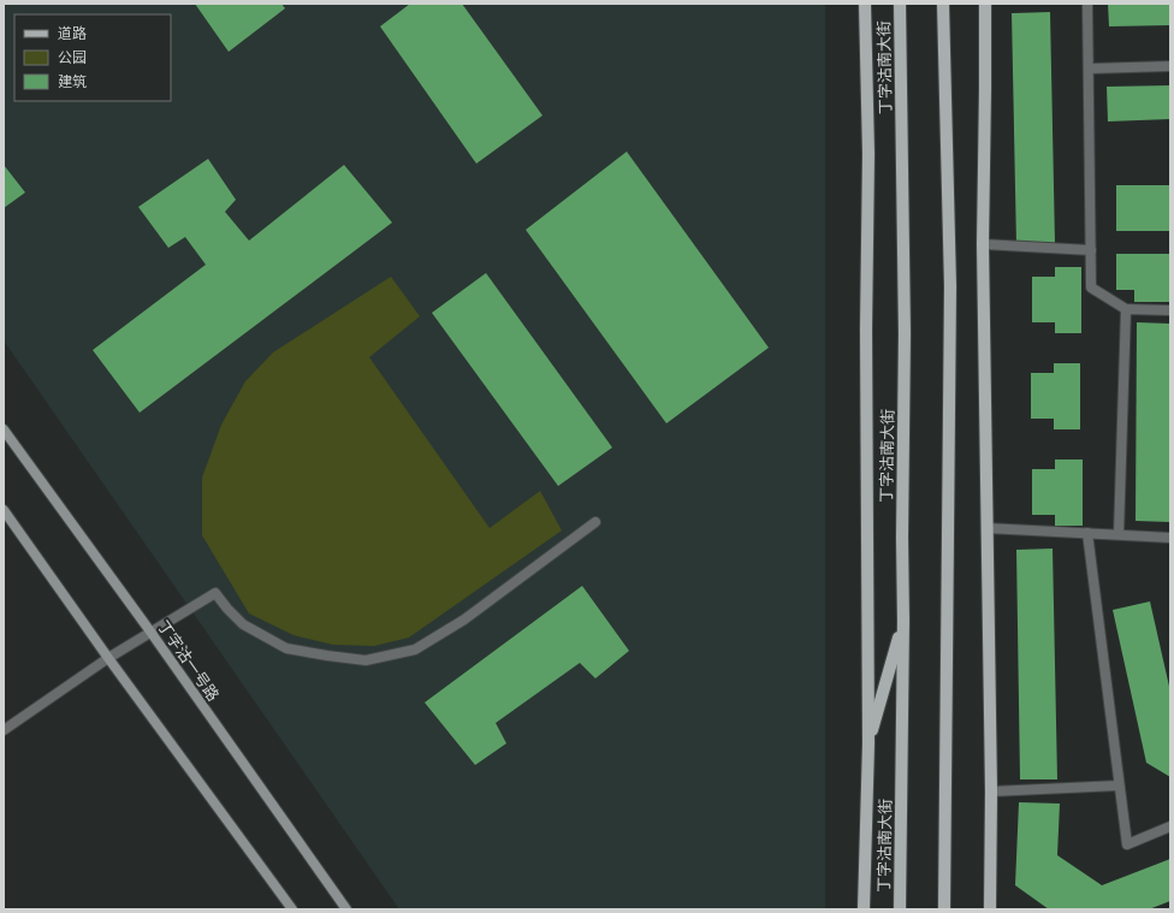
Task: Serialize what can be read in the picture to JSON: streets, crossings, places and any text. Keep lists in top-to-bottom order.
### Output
{
  "streets": {
    "main road": ["丁字沽南大街", "丁字沽一号路"]
  },
  "legend": ["道路", "公园", "建筑"]
}
